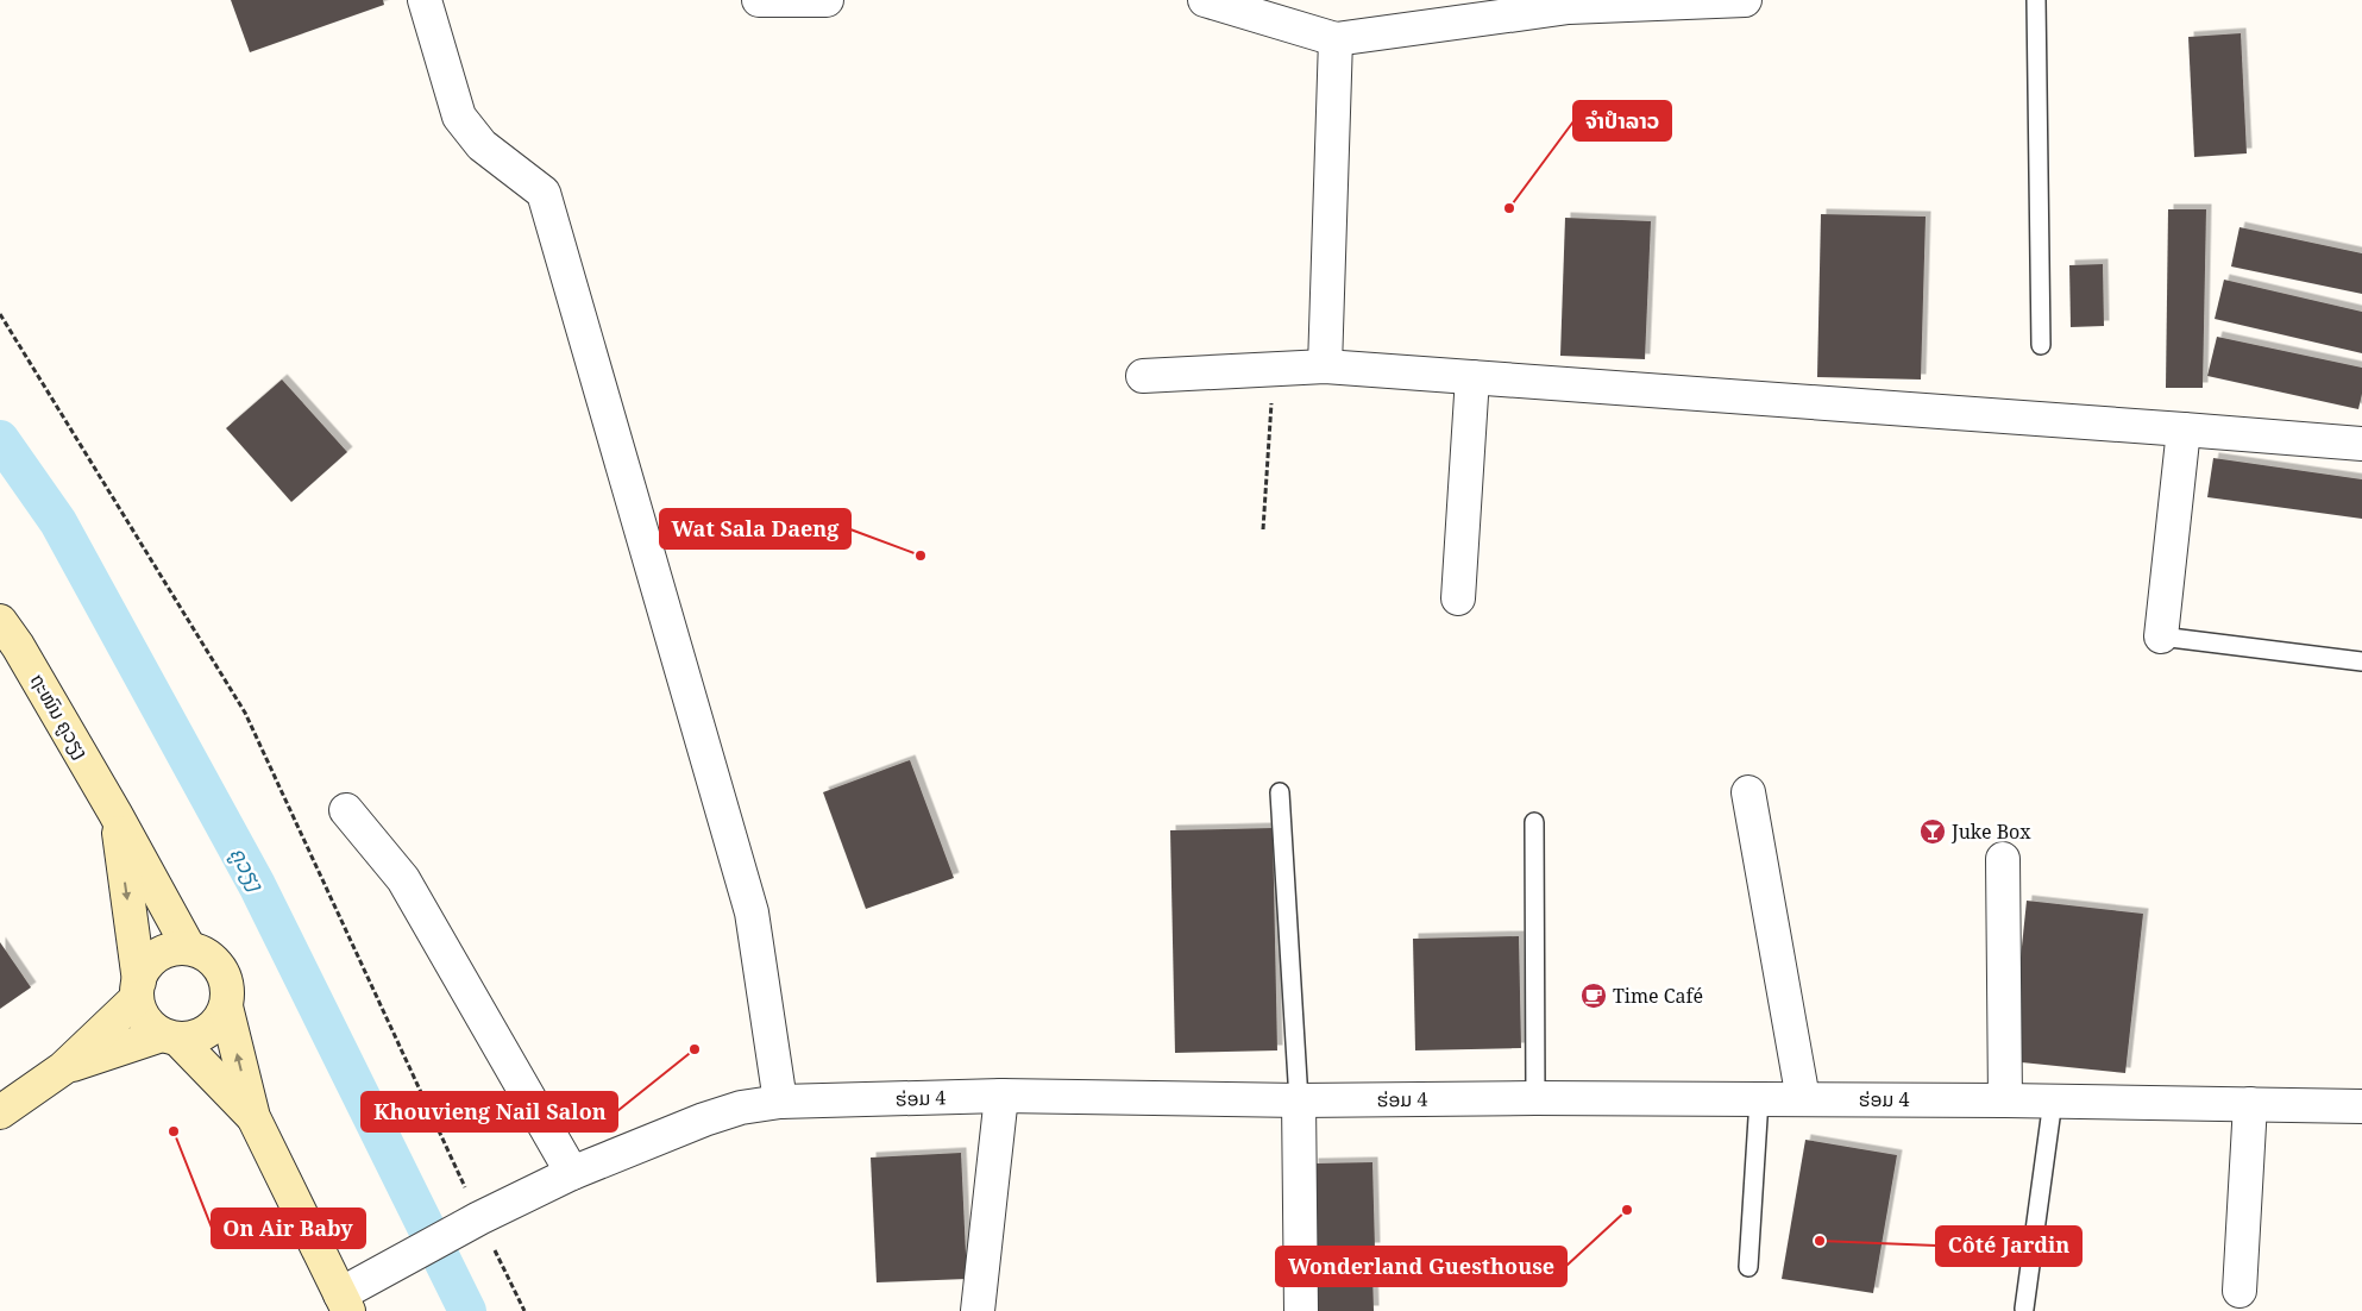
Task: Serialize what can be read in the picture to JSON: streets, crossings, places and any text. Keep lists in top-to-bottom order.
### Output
{
  "streets": {
    "street": ["ຖະໜົນ ຄູວຽງ", "ຮ່ອມ 4"]
  },
  "water": ["ຄູວຽງ"],
  "places": {
    "other": [
      "ຈຳປຳລາວ",
      "Wat Sala Daeng",
      "Khouvieng Nail Salon",
      "On Air Baby",
      "Wonderland Guesthouse",
      "Côté Jardin"
    ],
    "bar": ["Juke Box"],
    "cafe": ["Time Café"]
  }
}
